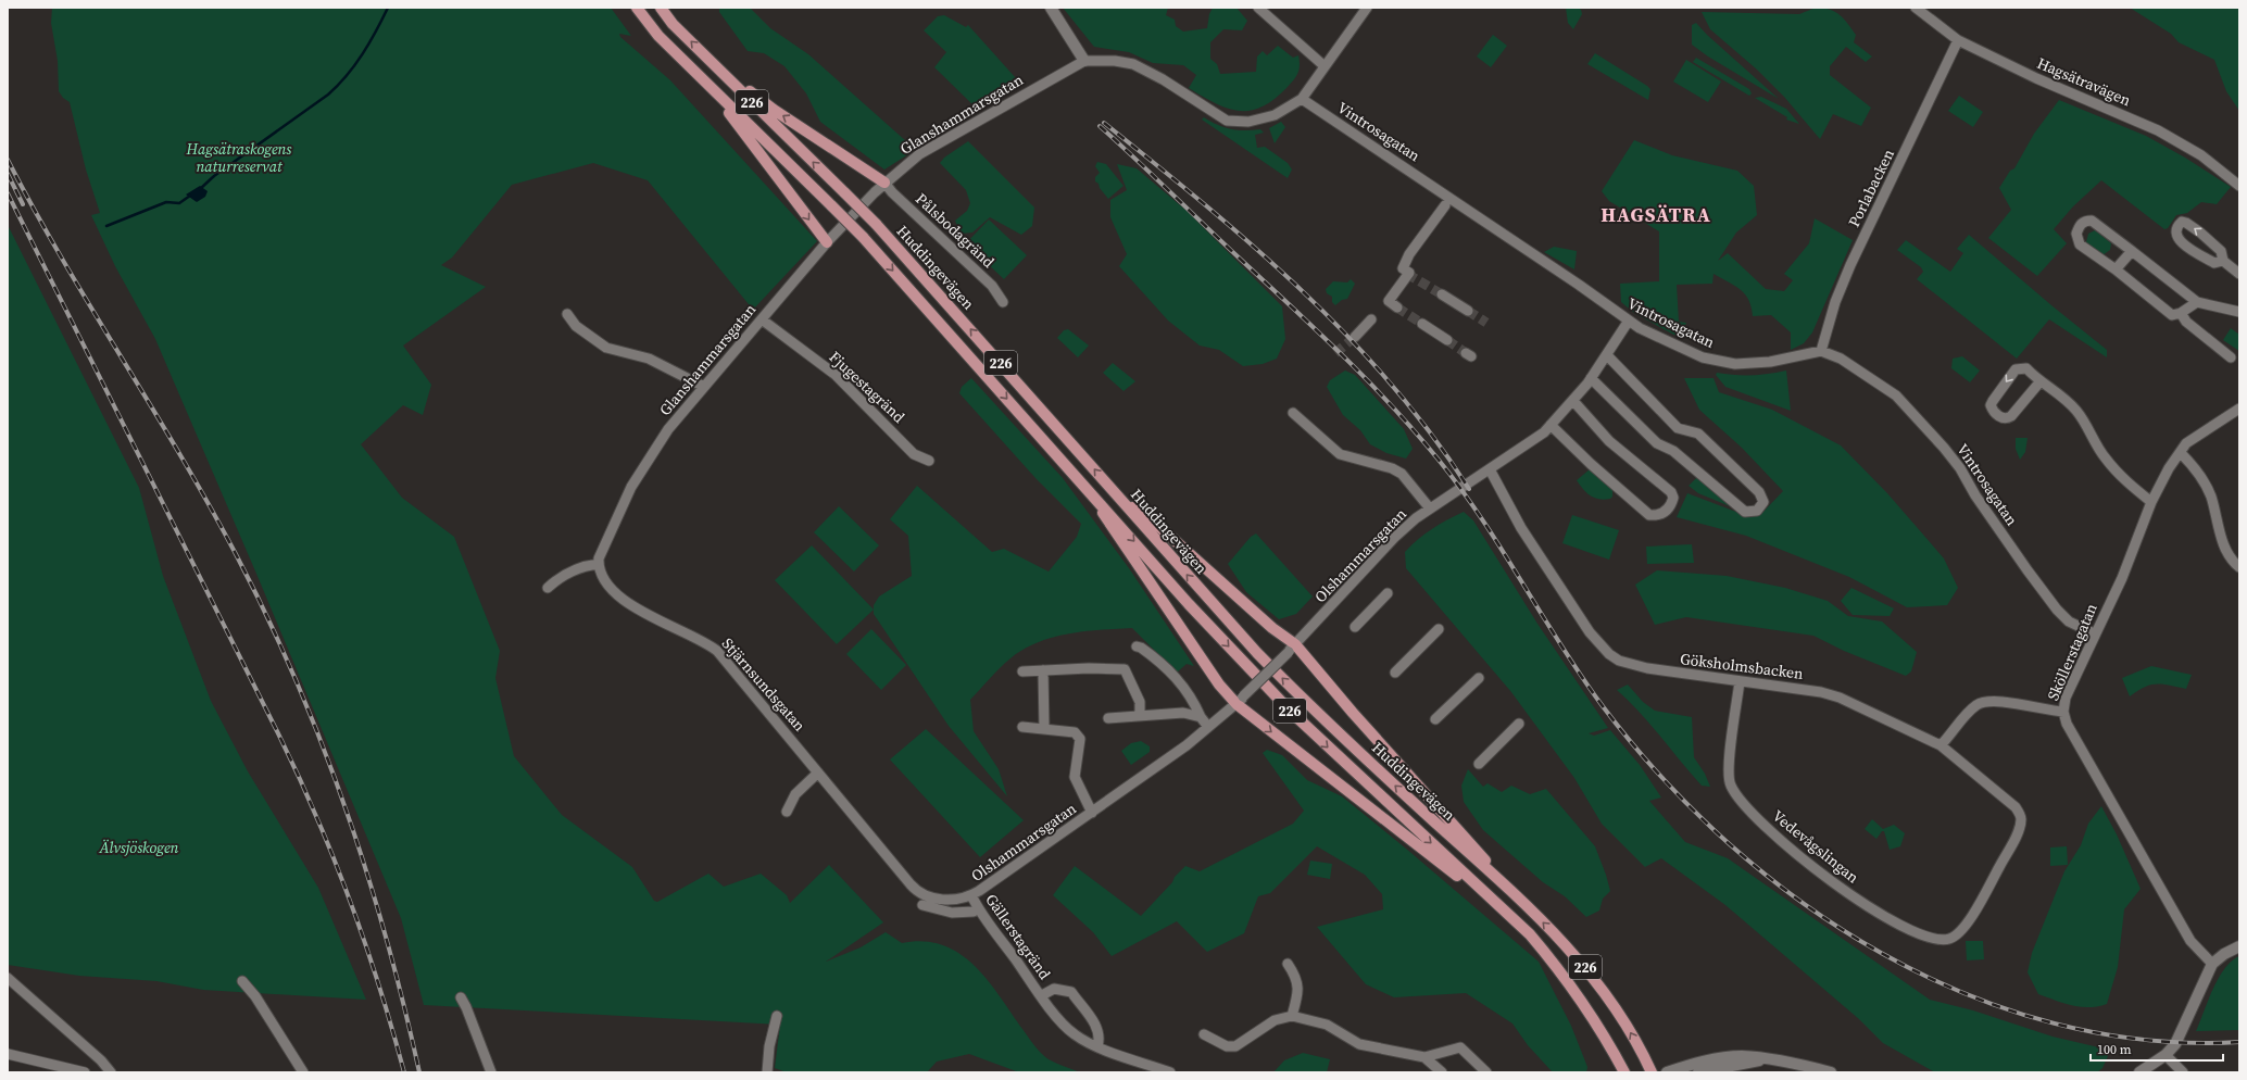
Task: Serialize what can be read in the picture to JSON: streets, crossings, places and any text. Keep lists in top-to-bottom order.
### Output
{
  "streets": {
    "main road": ["226", "Huddingevägen"],
    "street": [
      "Hagsätravägen",
      "Glanshammarsgatan",
      "Vintrosagatan",
      "Porlabacken",
      "Pålsbodagränd",
      "Fjugestagränd",
      "Olshammarsgatan",
      "Sköllerstagatan",
      "Göksholmsbacken",
      "Stjärnsundsgatan",
      "Vedevågslingan",
      "Gällerstagränd"
    ]
  },
  "crossings": [
    ["Hagsätravägen", "Porlabacken"],
    ["Glanshammarsgatan", "Vintrosagatan"],
    ["Glanshammarsgatan", "Pålsbodagränd"],
    ["Glanshammarsgatan", "Fjugestagränd"],
    ["Glanshammarsgatan", "Stjärnsundsgatan"],
    ["Vintrosagatan", "Porlabacken"],
    ["Vintrosagatan", "Olshammarsgatan"],
    ["Vintrosagatan", "Sköllerstagatan"],
    ["Olshammarsgatan", "Göksholmsbacken"],
    ["Olshammarsgatan", "Stjärnsundsgatan"],
    ["Olshammarsgatan", "Gällerstagränd"],
    ["Göksholmsbacken", "Vedevågslingan"],
    ["Stjärnsundsgatan", "Gällerstagränd"]
  ],
  "districts": ["HAGSÄTRA"],
  "parks": ["Hagsätraskogens naturreservat", "Älvsjöskogen"],
  "scale_bar": "100 m"
}
